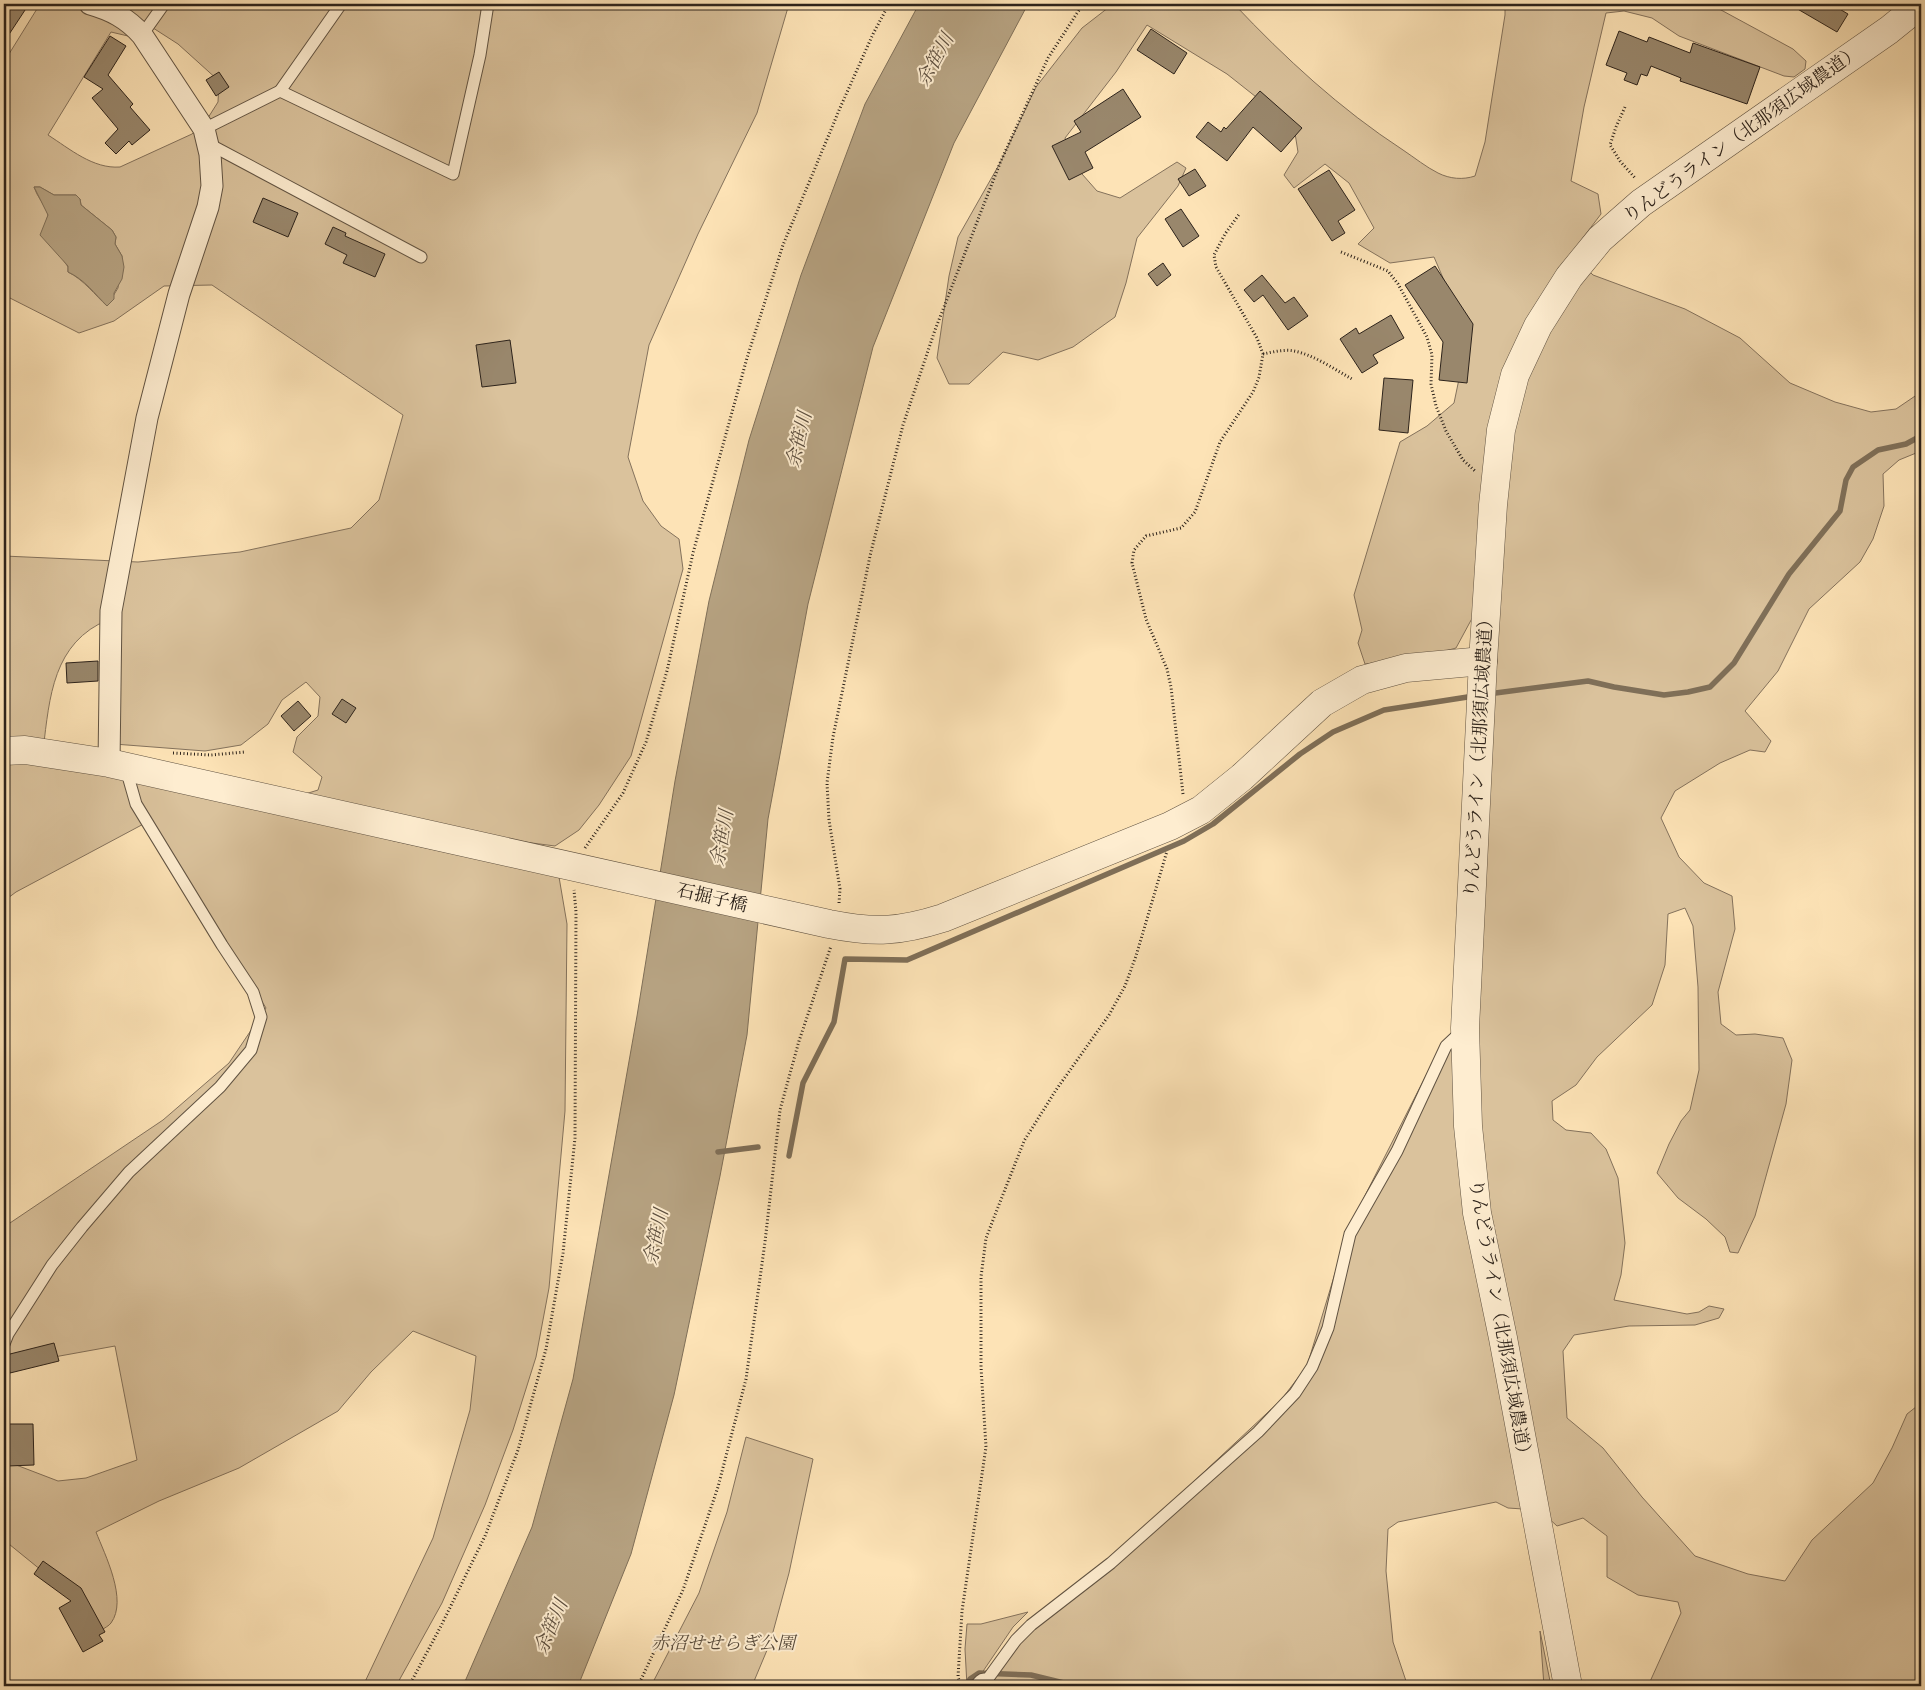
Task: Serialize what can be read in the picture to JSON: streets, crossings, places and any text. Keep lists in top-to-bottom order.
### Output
{
  "streets": {
    "street": ["りんどうライン（北那須広域農道）", "石掘子橋"]
  },
  "crossings": [
    ["りんどうライン（北那須広域農道）", "石掘子橋"]
  ],
  "water": ["余笹川"],
  "parks": ["赤沼せせらぎ公園"]
}
